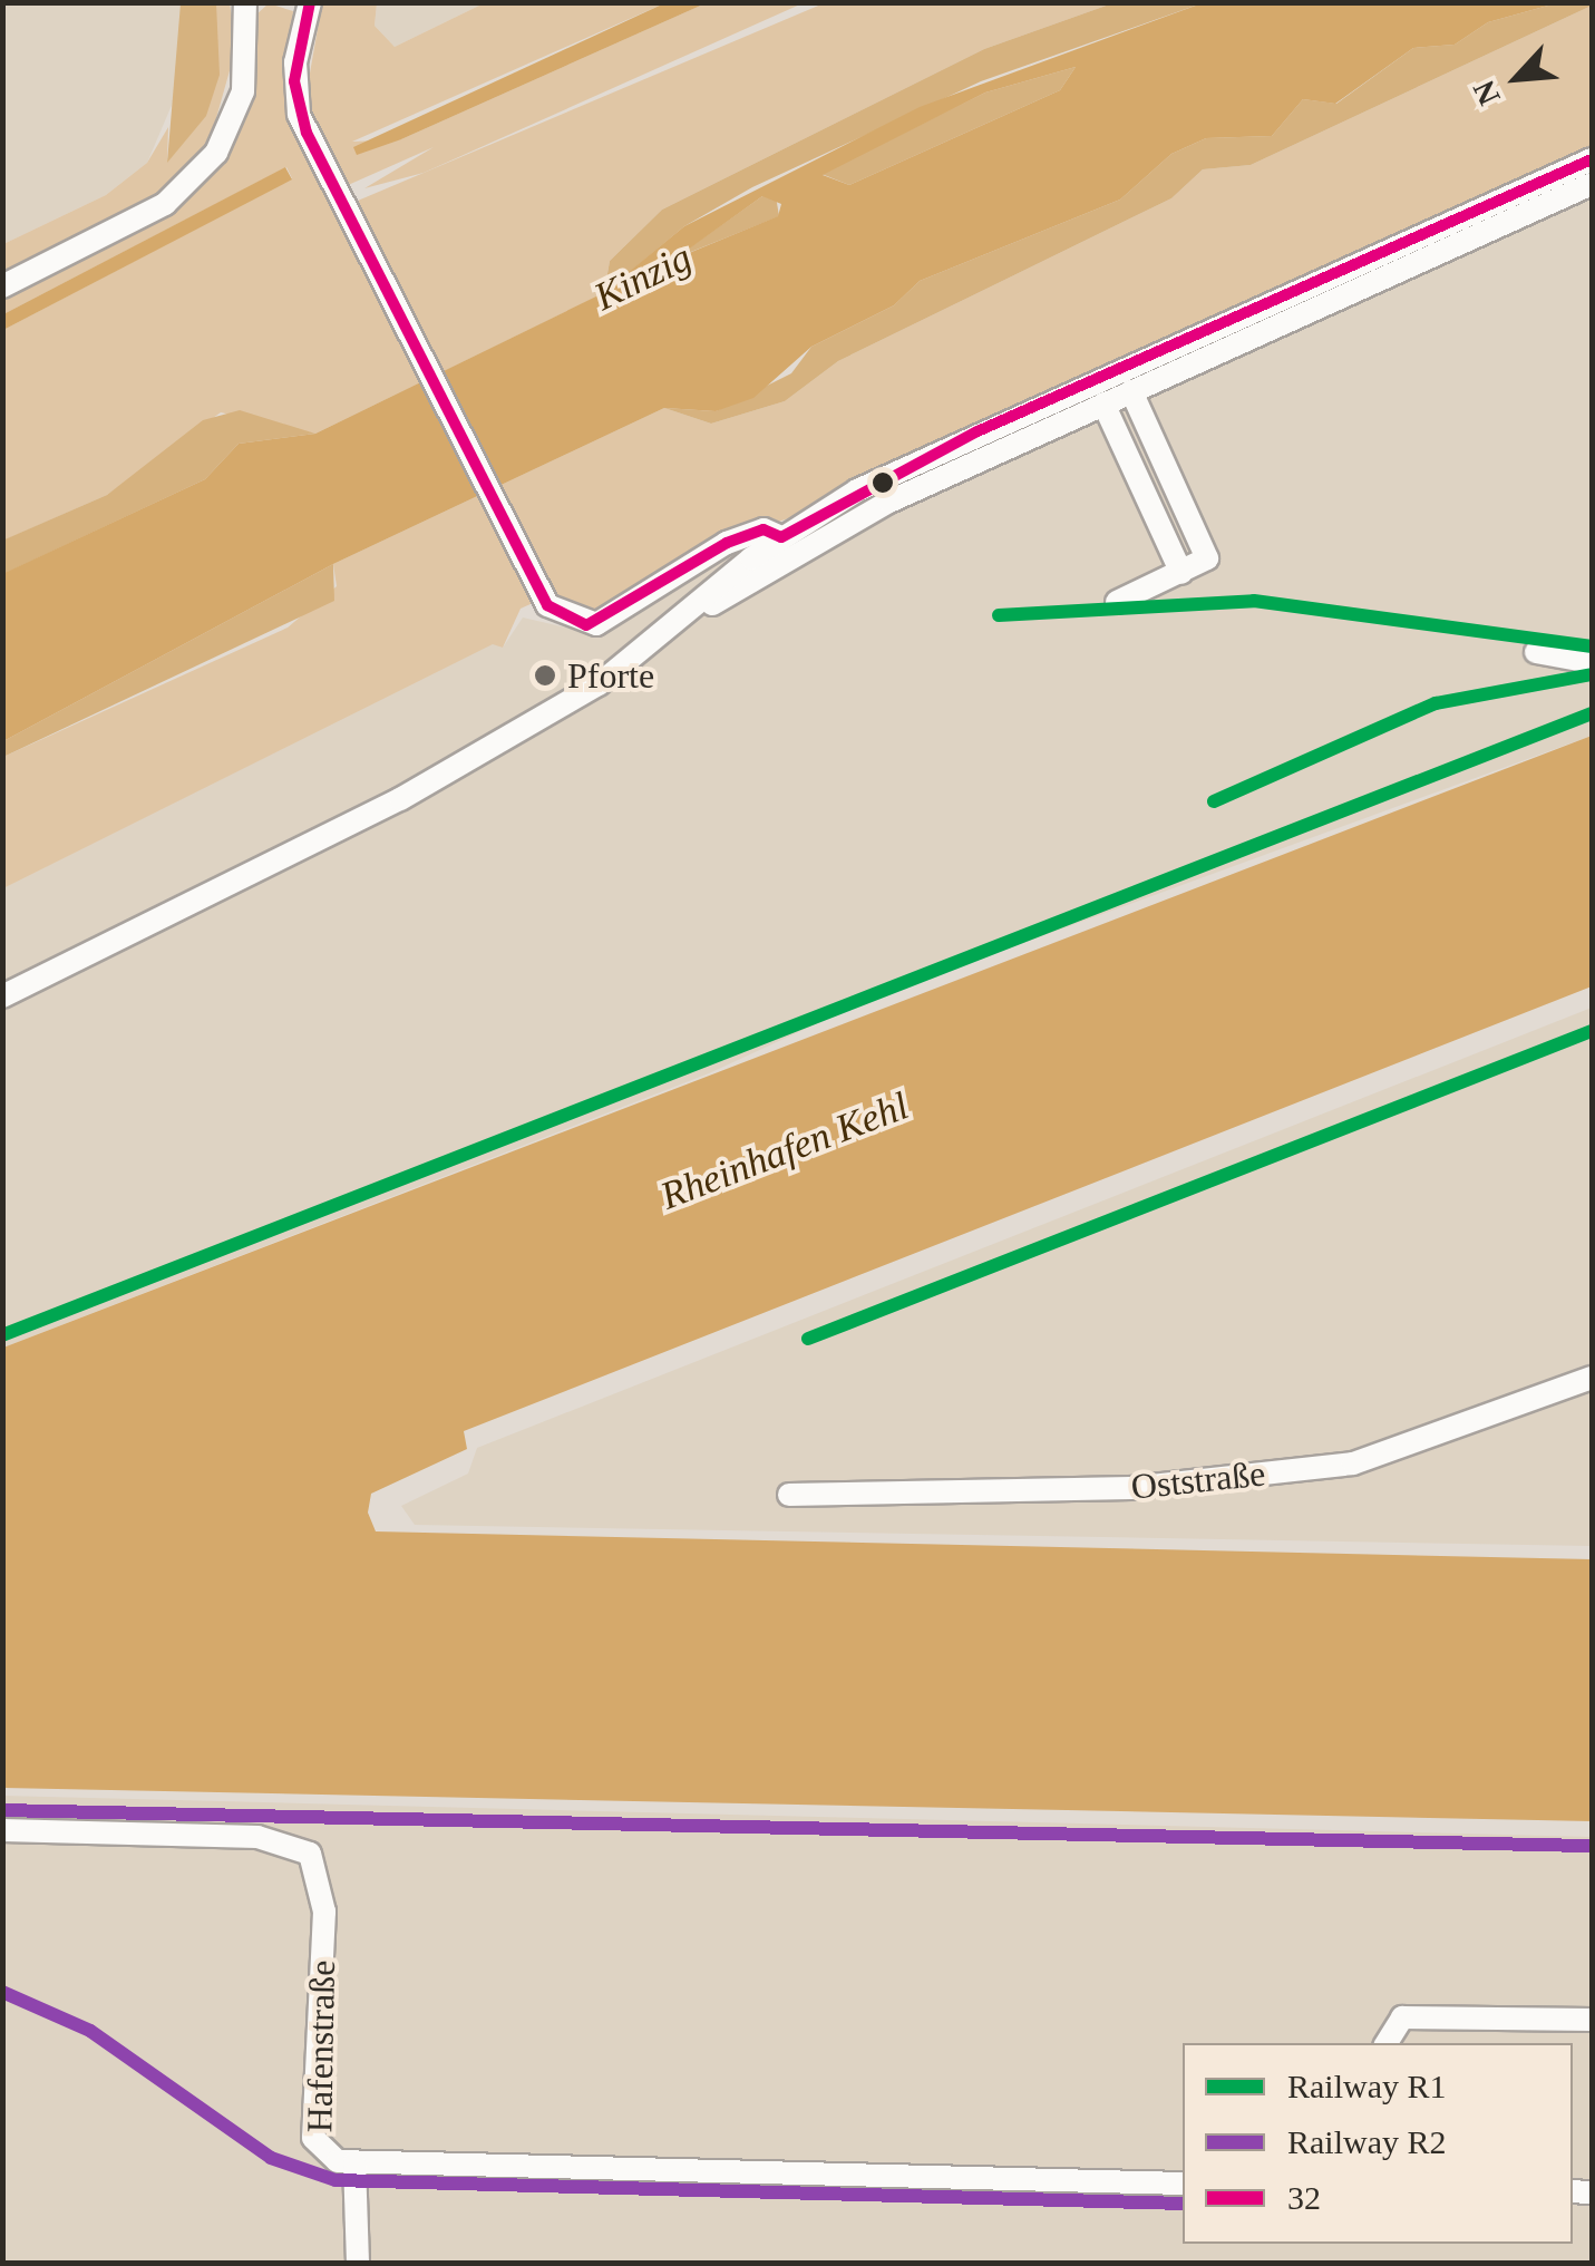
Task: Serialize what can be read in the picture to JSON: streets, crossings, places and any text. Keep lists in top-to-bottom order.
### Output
{
  "streets": {
    "street": ["Oststraße", "Hafenstraße"]
  },
  "water": ["Kinzig", "Rheinhafen Kehl"],
  "places": ["Pforte"],
  "lines": ["transit line 32", "rail line R1", "rail line R2"],
  "legend": ["Railway R1", "Railway R2", "32"],
  "north": "bottom left"
}
